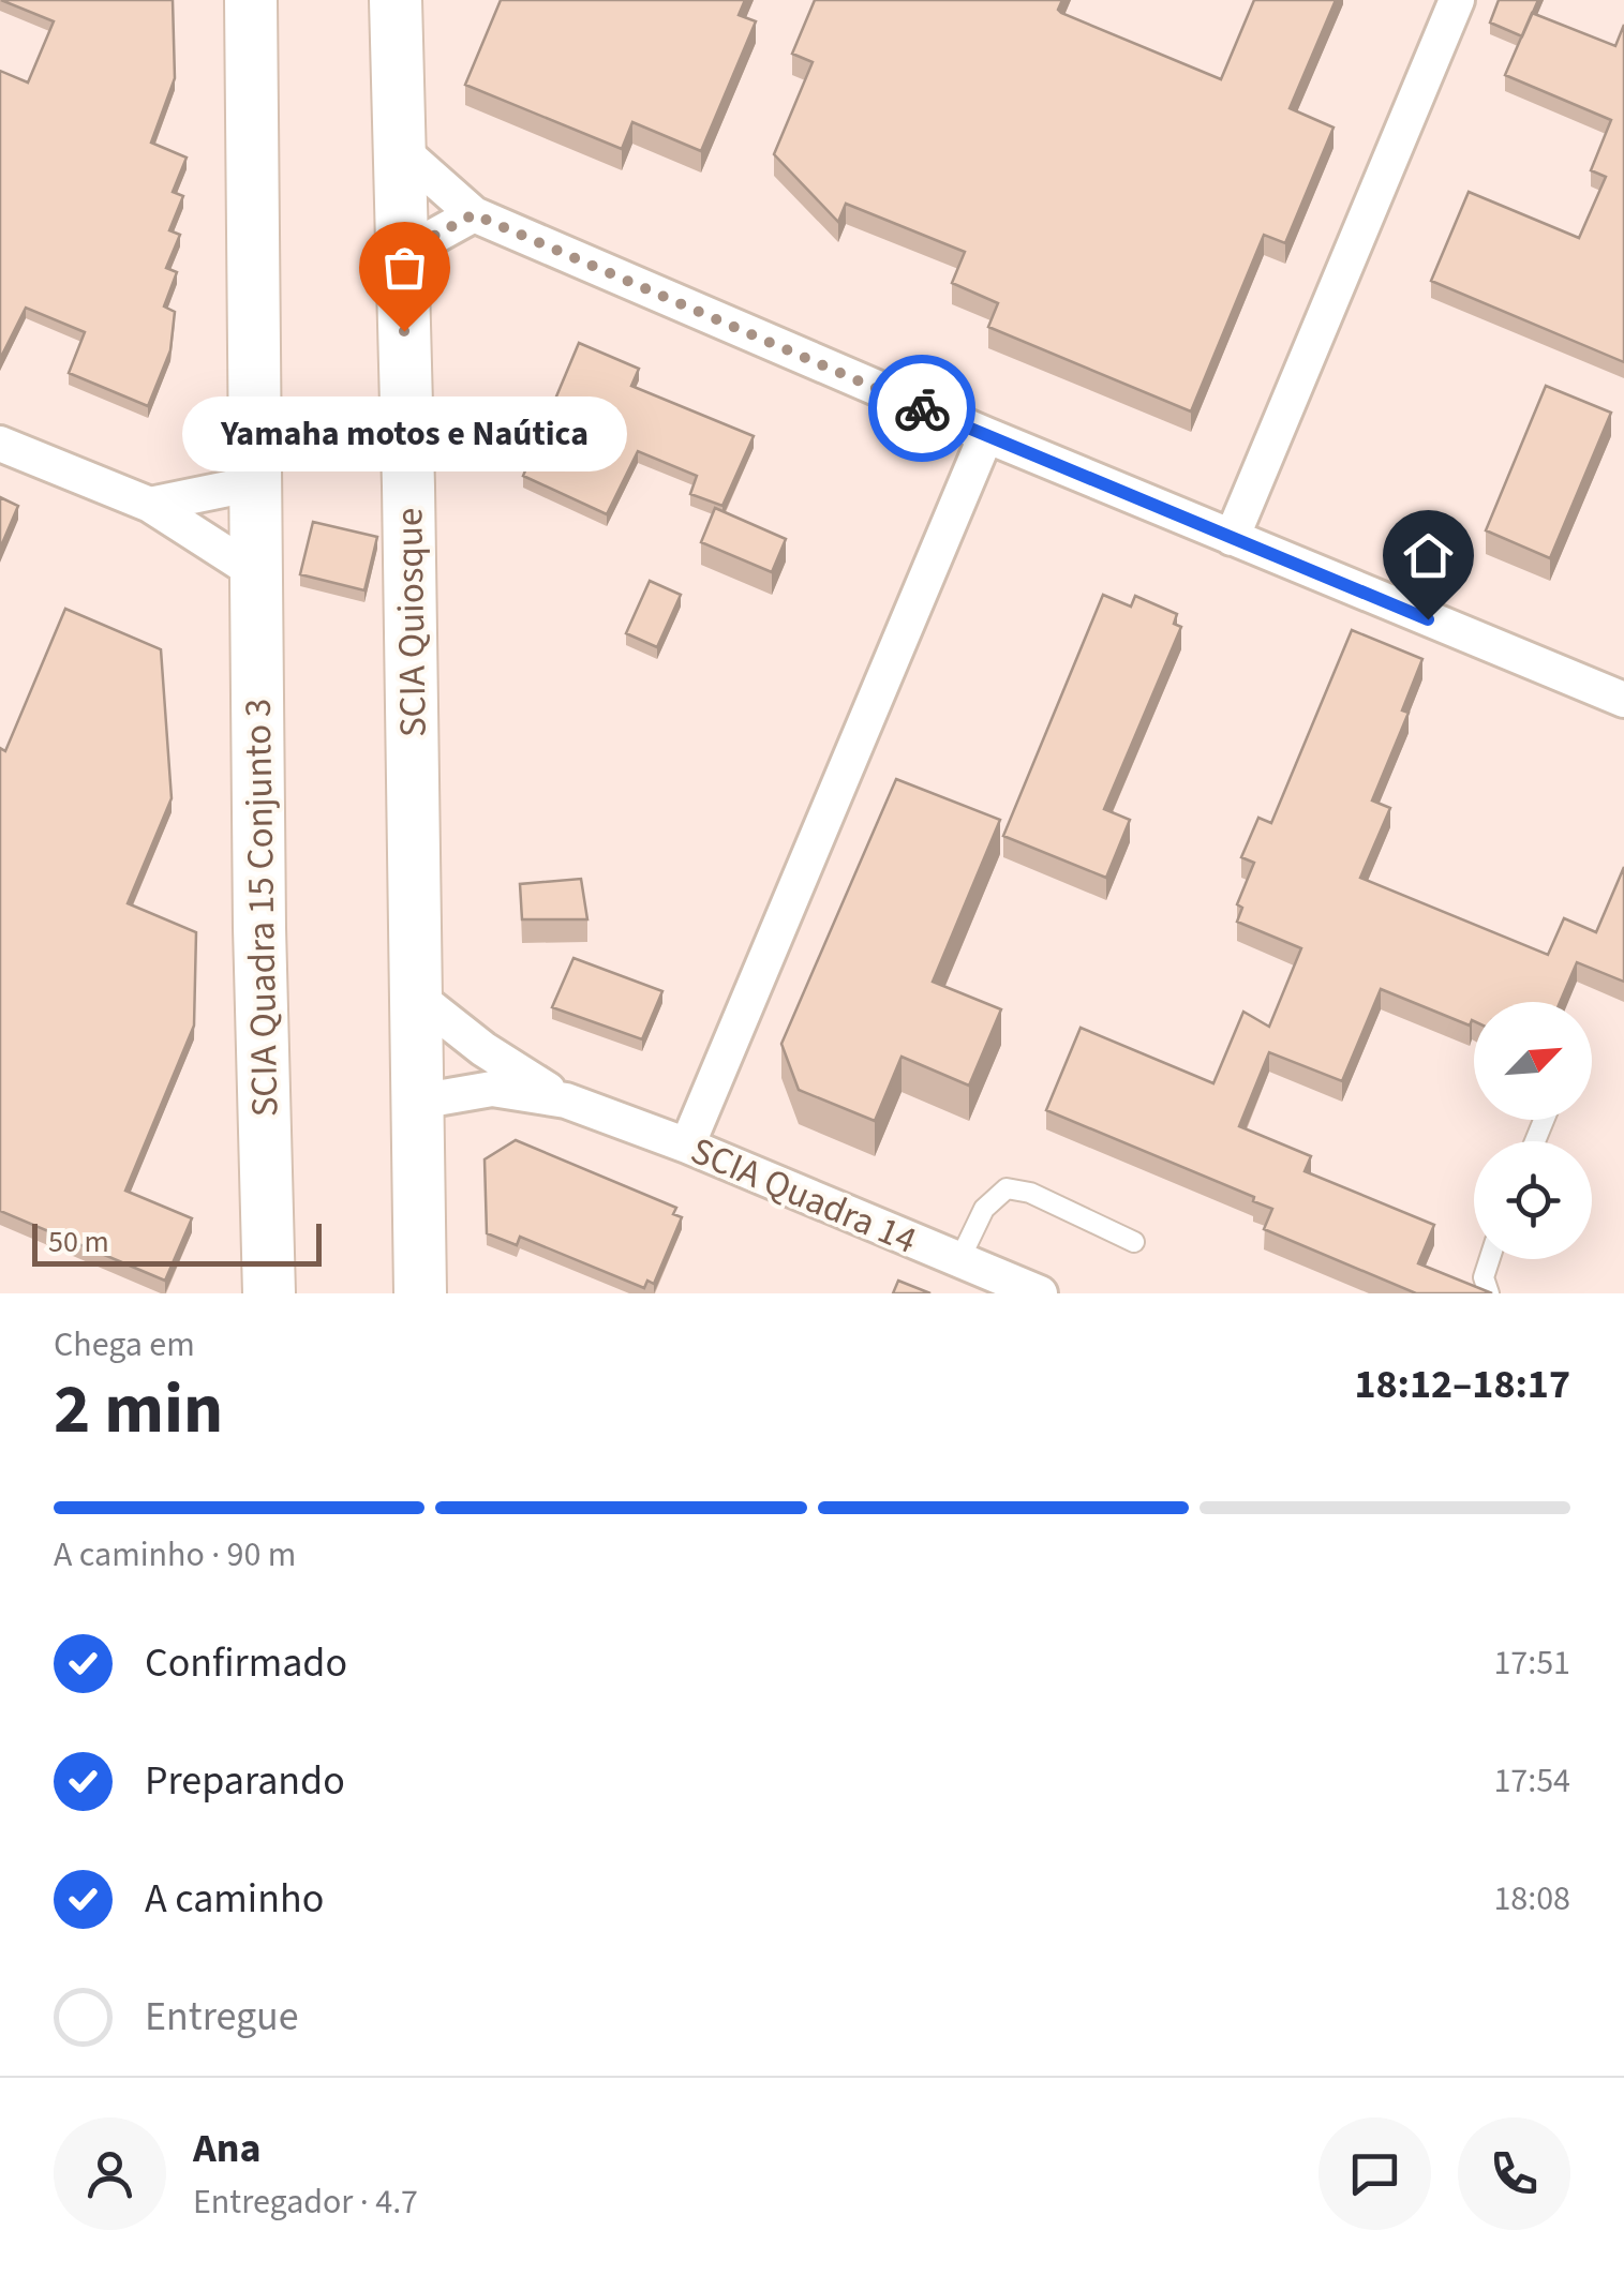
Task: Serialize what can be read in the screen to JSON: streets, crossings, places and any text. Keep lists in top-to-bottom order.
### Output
{
  "streets": {
    "main road": ["SCIA Quiosque", "SCIA Quadra 15 Conjunto 3"],
    "street": ["SCIA Quadra 14"]
  },
  "crossings": [
    ["SCIA Quiosque", "SCIA Quadra 14"]
  ],
  "places": ["Yamaha motos e Naútica"],
  "scale_bar": "50 m",
  "north": "top right",
  "page": {
    "bubble": "Yamaha motos e Naútica",
    "scale": "50 m",
    "heading": ["2 min", "Chega em", "18:12–18:17"],
    "panel": ["Ana", "Entregador · 4.7"],
    "bar": "A caminho · 90 m",
    "list": [
      ["Confirmado", "17:51"],
      ["Preparando", "17:54"],
      ["A caminho", "18:08"],
      "Entregue"
    ]
  }
}
